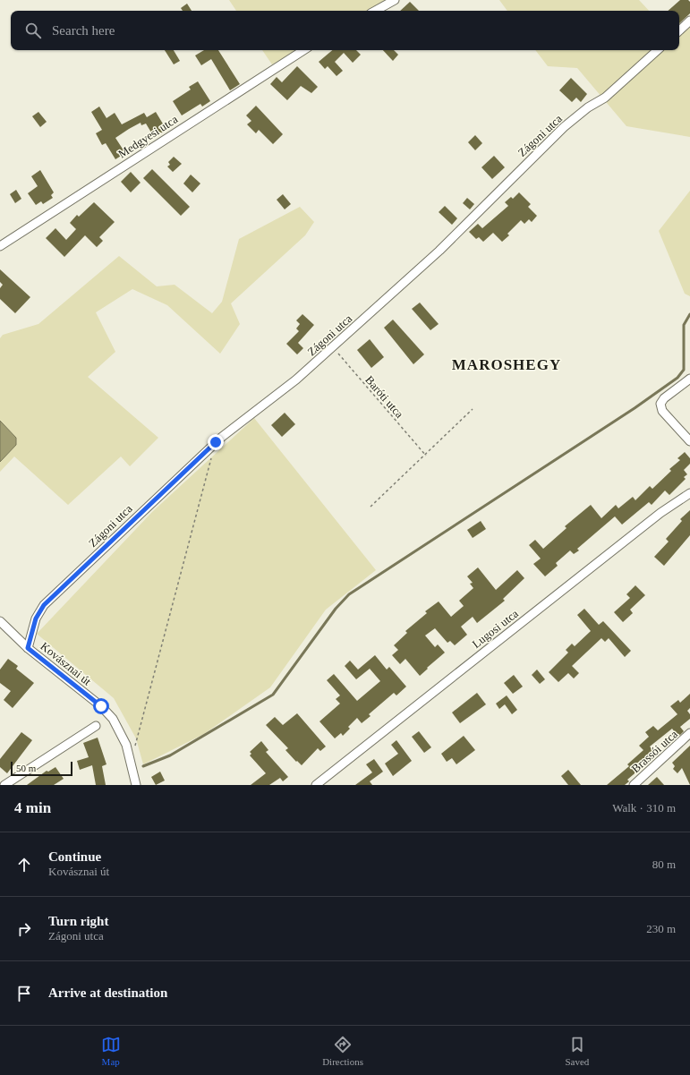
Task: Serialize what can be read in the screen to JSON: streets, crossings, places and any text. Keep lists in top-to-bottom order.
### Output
{
  "streets": {
    "street": [
      "Zágoni utca",
      "Medgyesi utca",
      "Lugosi utca",
      "Kovásznai út",
      "Brassói utca"
    ],
    "path": ["Baróti utca"]
  },
  "crossings": [
    ["Zágoni utca", "Baróti utca"],
    ["Zágoni utca", "Kovásznai út"]
  ],
  "districts": ["MAROSHEGY"],
  "scale_bar": "50 m",
  "page": {
    "search": "Search here",
    "scale": "50 m",
    "heading": ["4 min", "Walk · 310 m"],
    "list": [
      ["Continue", "Kovásznai út", "80 m"],
      ["Turn right", "Zágoni utca", "230 m"],
      "Arrive at destination"
    ],
    "nav": ["Map", "Directions", "Saved"]
  }
}
